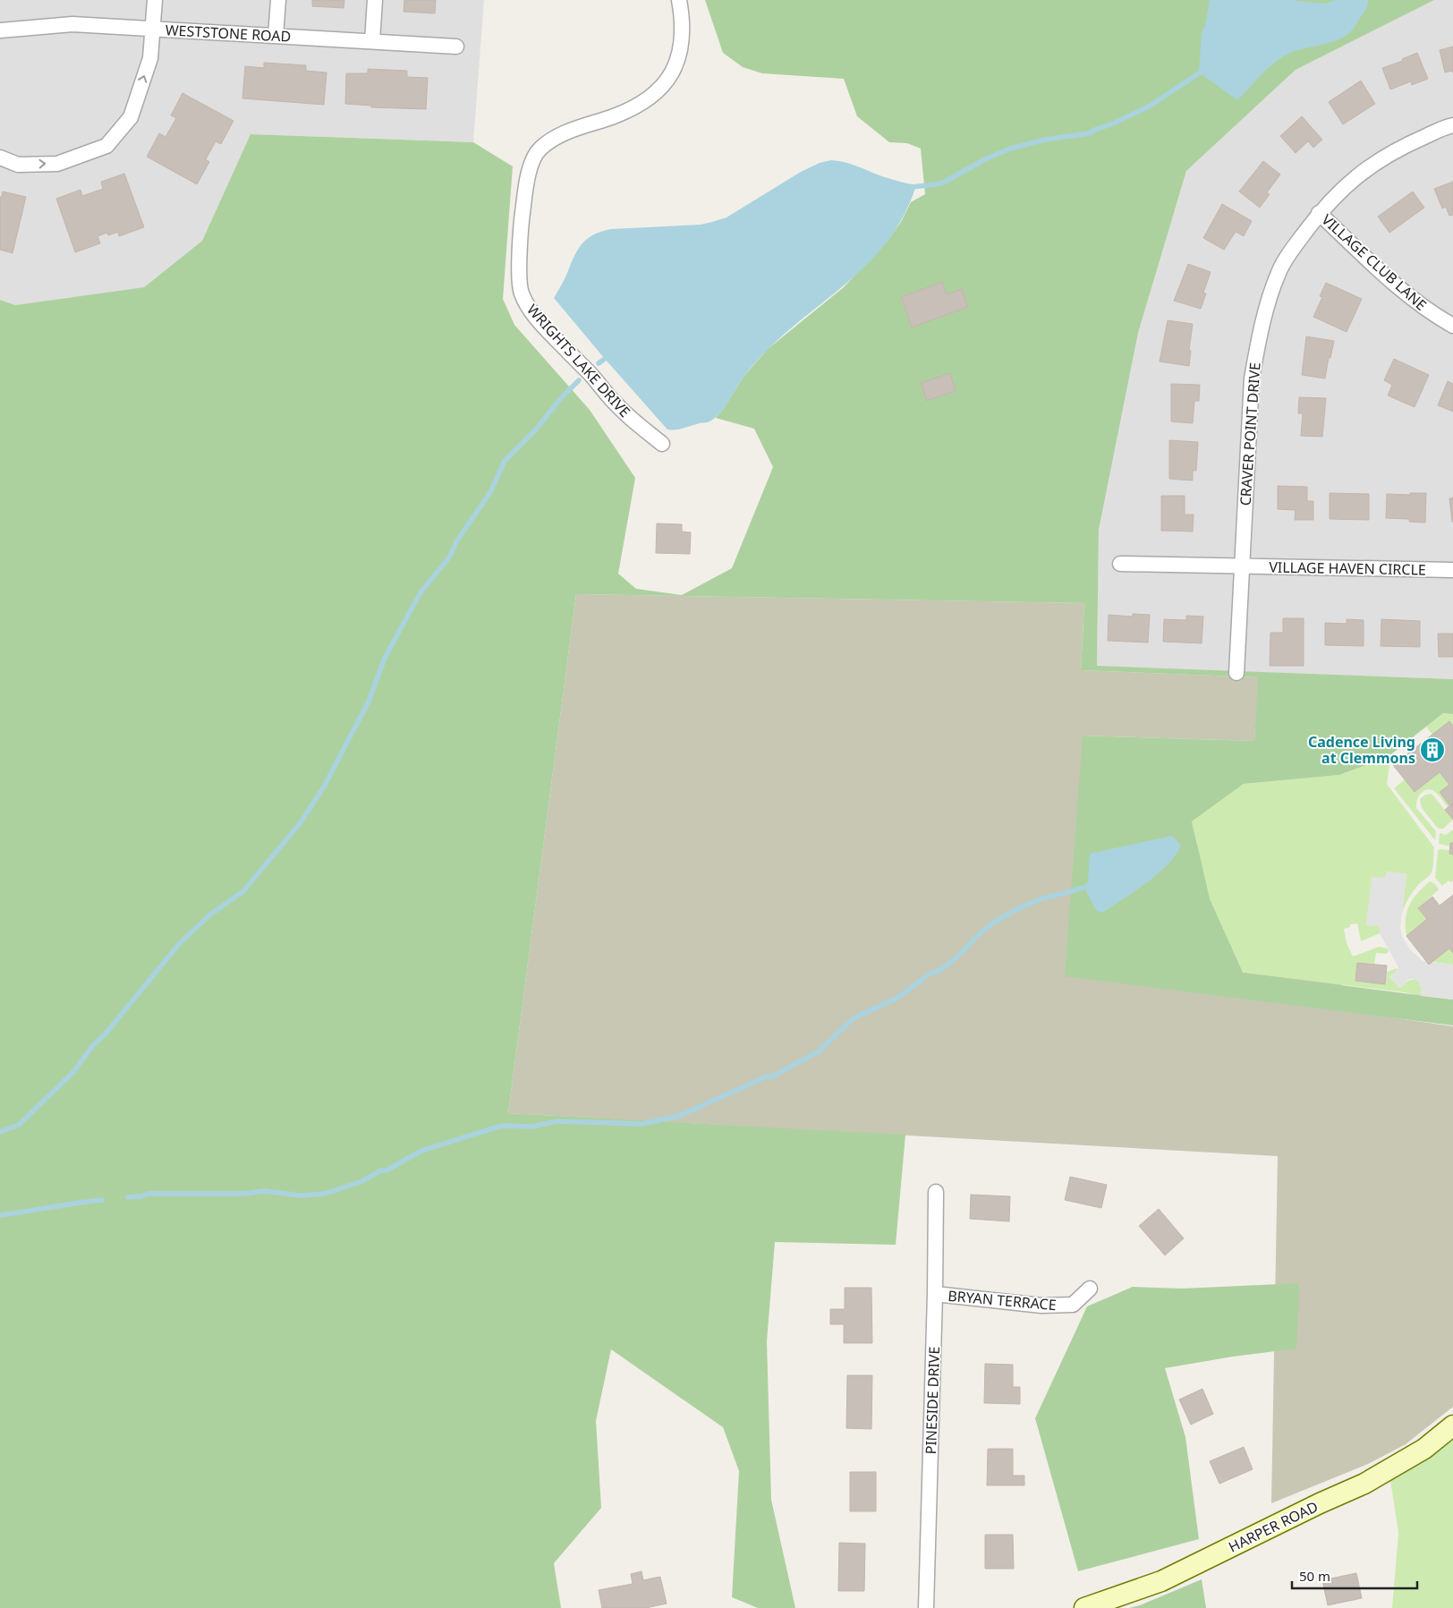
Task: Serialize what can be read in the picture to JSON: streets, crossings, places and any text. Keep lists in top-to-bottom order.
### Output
{
  "streets": {
    "street": [
      "WESTSTONE ROAD",
      "VILLAGE CLUB LANE",
      "WRIGHTS LAKE DRIVE",
      "CRAVER POINT DRIVE",
      "VILLAGE HAVEN CIRCLE",
      "BRYAN TERRACE",
      "PINESIDE DRIVE",
      "HARPER ROAD"
    ]
  },
  "crossings": [
    ["VILLAGE CLUB LANE", "CRAVER POINT DRIVE"],
    ["CRAVER POINT DRIVE", "VILLAGE HAVEN CIRCLE"],
    ["BRYAN TERRACE", "PINESIDE DRIVE"]
  ],
  "places": {
    "building": ["Cadence Living at Clemmons"]
  },
  "scale_bar": "50 m"
}
